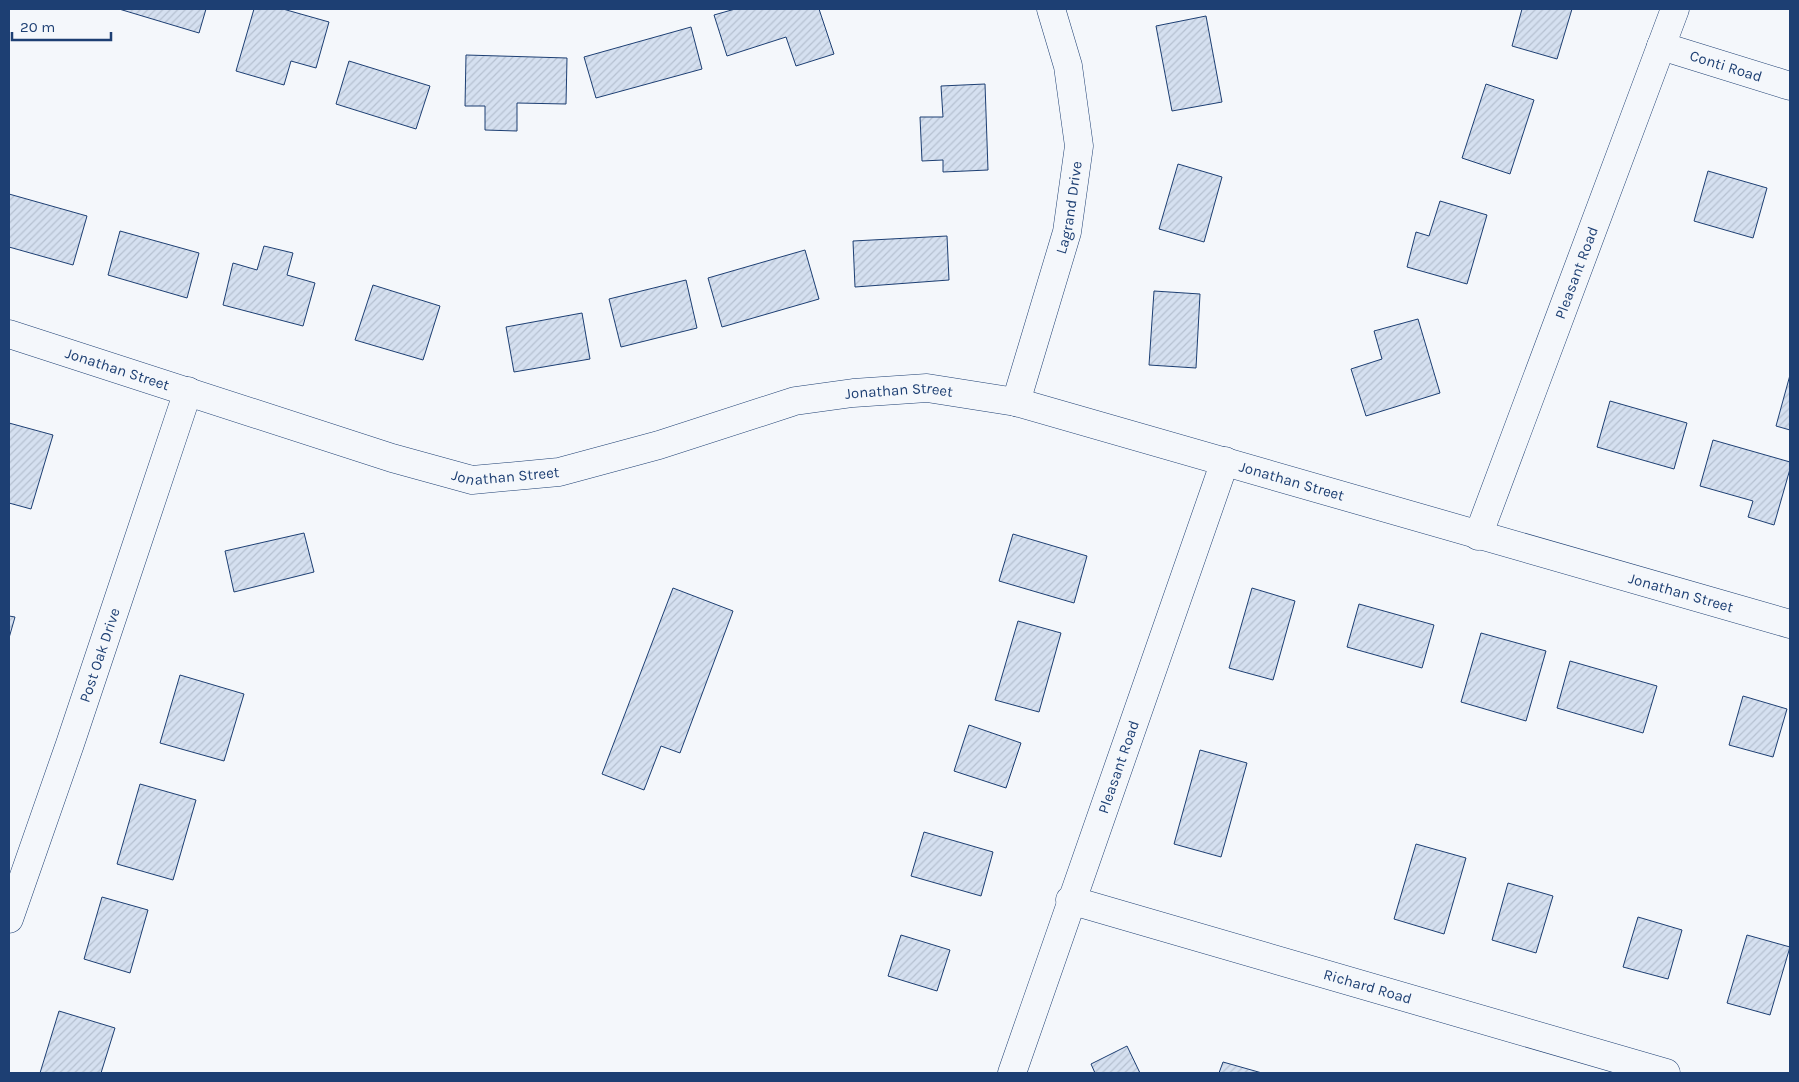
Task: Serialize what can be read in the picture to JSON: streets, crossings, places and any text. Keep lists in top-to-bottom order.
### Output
{
  "streets": {
    "street": [
      "Conti Road",
      "Lagrand Drive",
      "Pleasant Road",
      "Jonathan Street",
      "Post Oak Drive",
      "Richard Road"
    ]
  },
  "crossings": [
    ["Conti Road", "Pleasant Road"],
    ["Lagrand Drive", "Jonathan Street"],
    ["Pleasant Road", "Jonathan Street"],
    ["Pleasant Road", "Richard Road"],
    ["Jonathan Street", "Post Oak Drive"]
  ],
  "scale_bar": "20 m"
}
